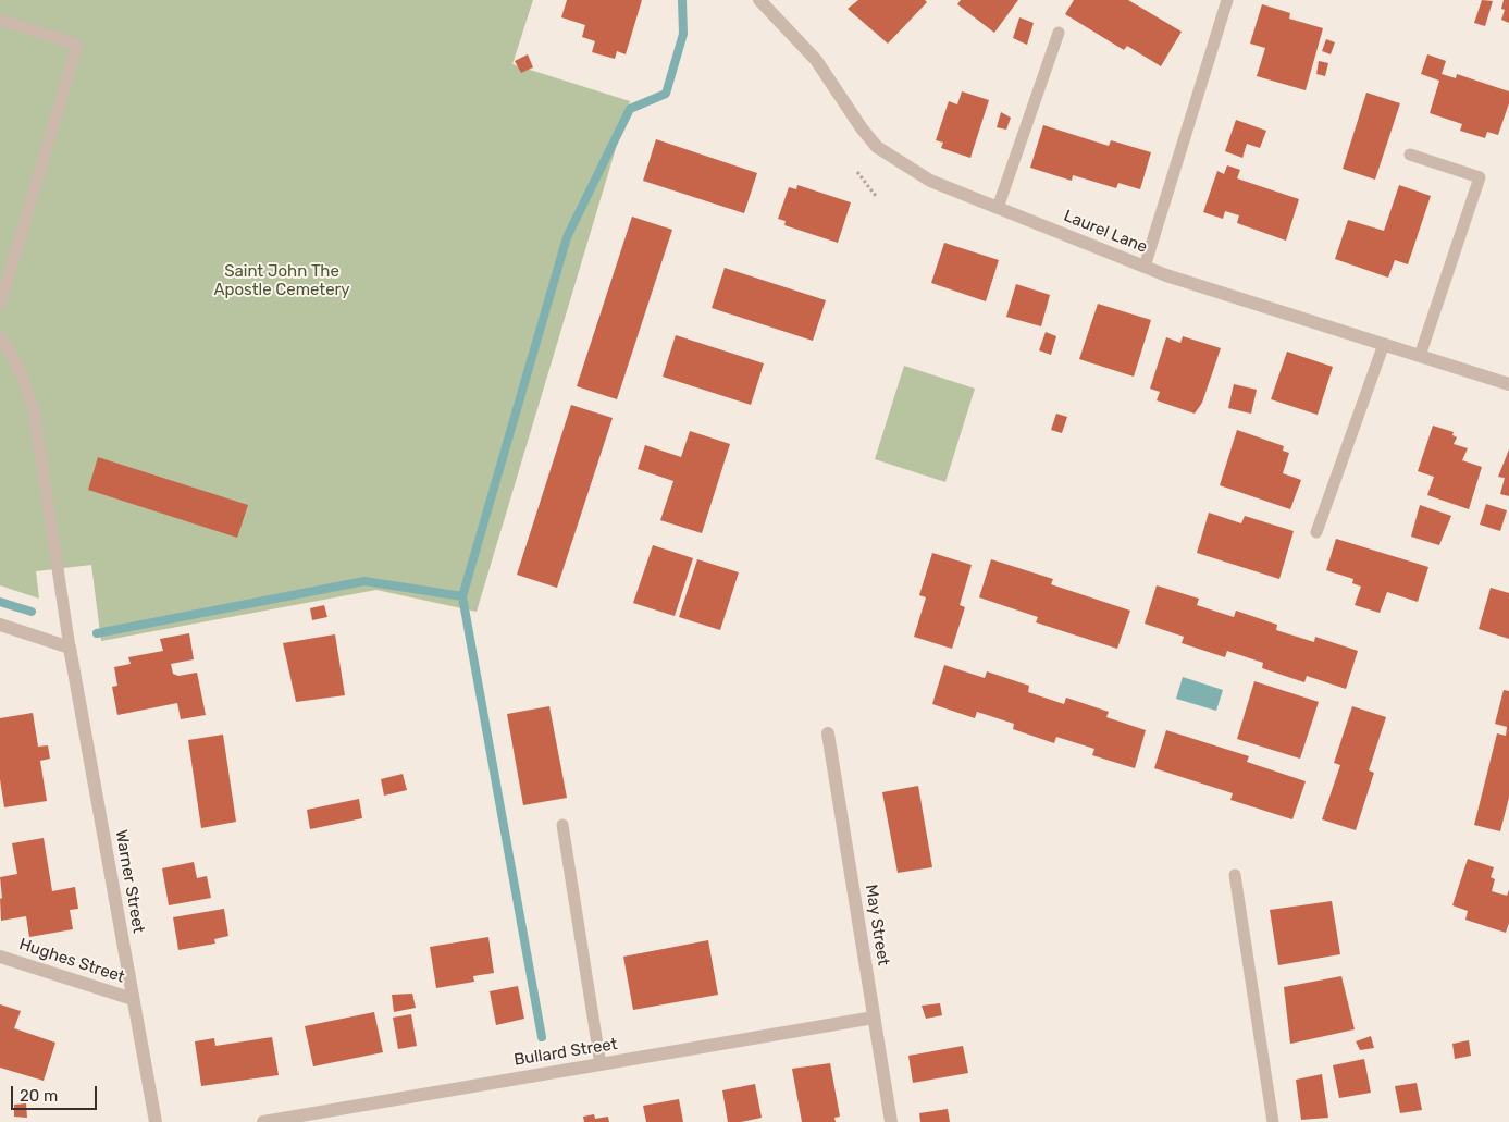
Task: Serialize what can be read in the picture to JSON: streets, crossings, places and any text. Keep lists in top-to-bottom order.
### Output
{
  "streets": {
    "street": [
      "Laurel Lane",
      "Warner Street",
      "May Street",
      "Hughes Street",
      "Bullard Street"
    ]
  },
  "crossings": [
    ["Warner Street", "Hughes Street"],
    ["May Street", "Bullard Street"]
  ],
  "parks": ["Saint John The Apostle Cemetery"],
  "scale_bar": "20 m"
}
